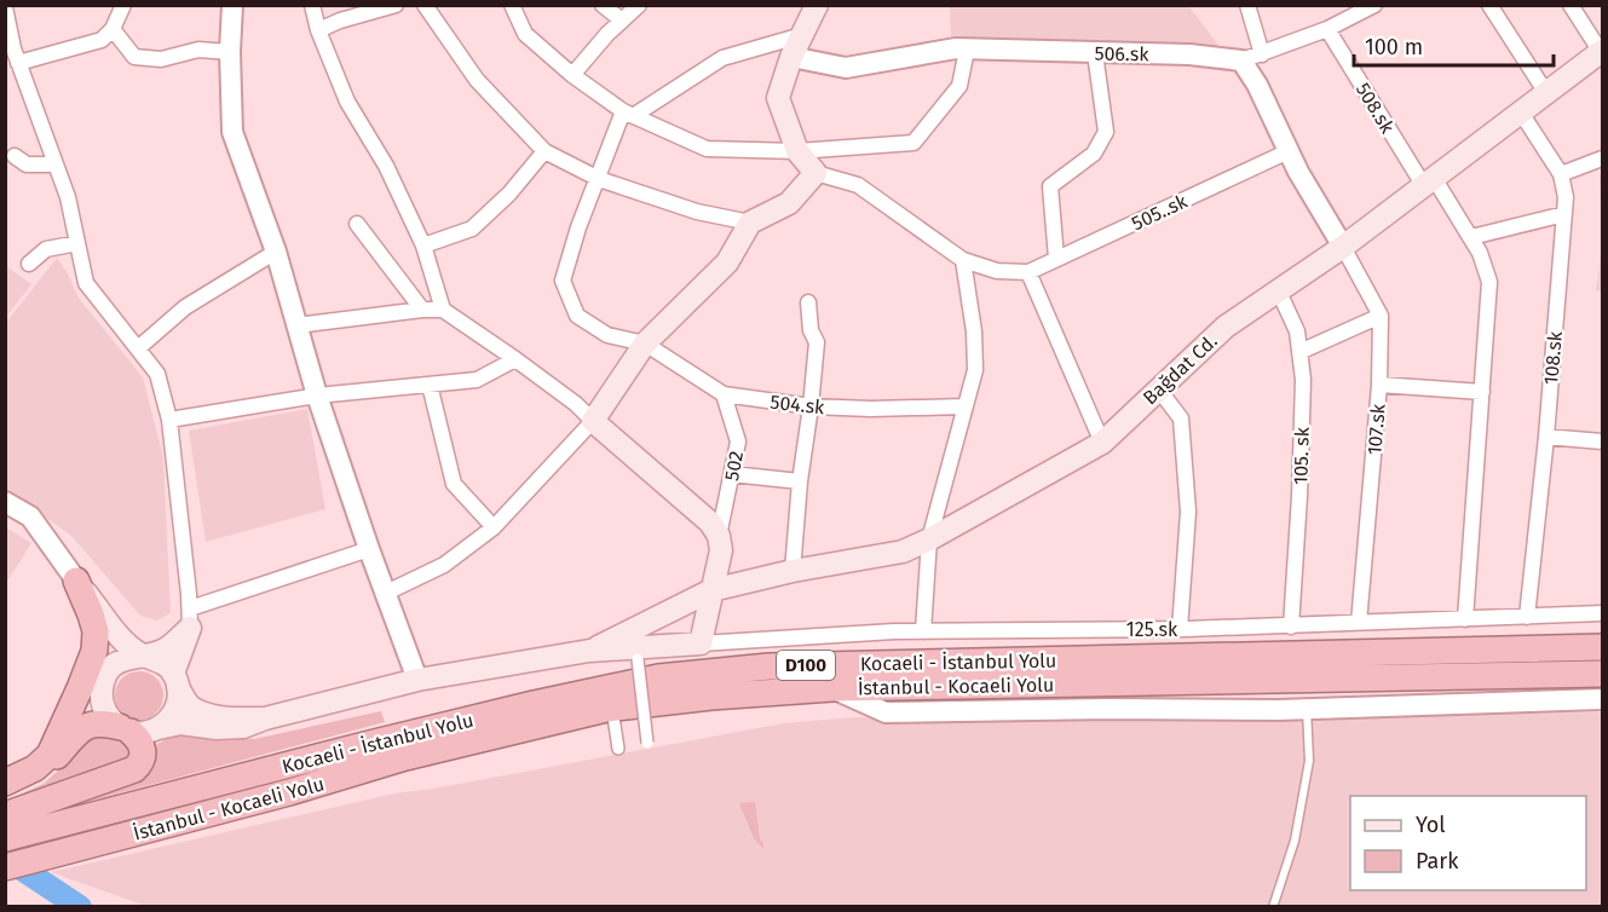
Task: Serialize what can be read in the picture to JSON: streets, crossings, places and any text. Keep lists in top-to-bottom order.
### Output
{
  "streets": {
    "highway": ["Kocaeli - İstanbul Yolu", "D100", "İstanbul - Kocaeli Yolu"],
    "main road": ["Bağdat Cd."],
    "street": [
      "506.sk",
      "508.sk",
      "505..sk",
      "108.sk",
      "504.sk",
      "107.sk",
      "105. sk",
      "502",
      "125.sk"
    ]
  },
  "crossings": [
    ["508.sk", "Bağdat Cd."],
    ["108.sk", "Bağdat Cd."],
    ["108.sk", "125.sk"],
    ["Bağdat Cd.", "107.sk"],
    ["Bağdat Cd.", "105. sk"],
    ["504.sk", "502"],
    ["107.sk", "125.sk"],
    ["105. sk", "125.sk"]
  ],
  "legend": ["Yol", "Park"],
  "scale_bar": "100 m"
}
